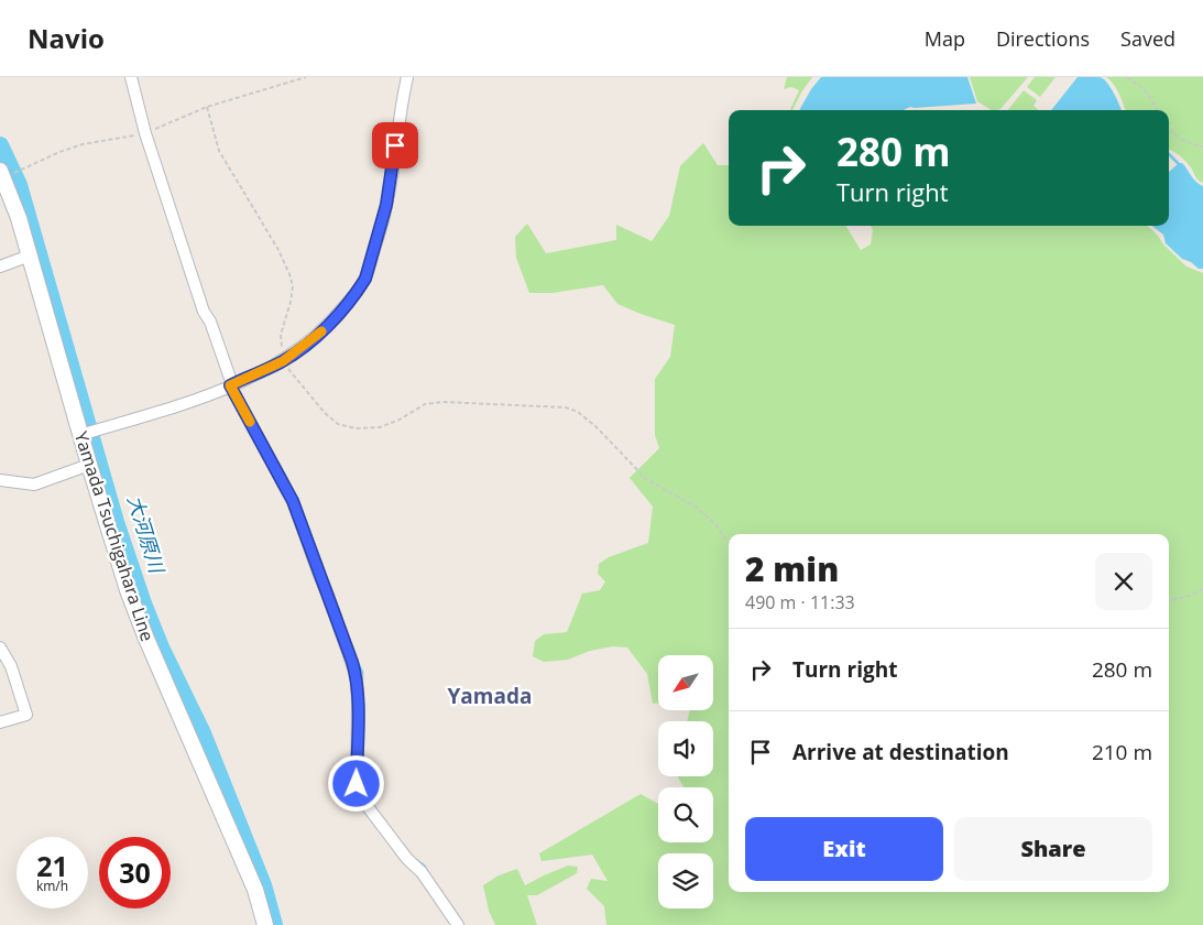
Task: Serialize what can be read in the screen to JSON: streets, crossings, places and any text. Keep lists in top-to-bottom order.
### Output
{
  "streets": {
    "main road": ["Yamada Tsuchigahara Line"]
  },
  "districts": ["Yamada"],
  "water": ["大河原川"],
  "north": "bottom left",
  "page": {
    "header": "Navio",
    "nav": ["Map", "Directions", "Saved"],
    "turn": ["280 m", "Turn right"],
    "heading": ["2 min", "490 m · 11:33"],
    "list": [
      {
        "name": "Turn right",
        "value": "280 m"
      },
      {
        "name": "Arrive at destination",
        "value": "210 m"
      }
    ],
    "buttons": ["Exit", "Share"],
    "speed": "21 km/h",
    "limit": "30"
  }
}
